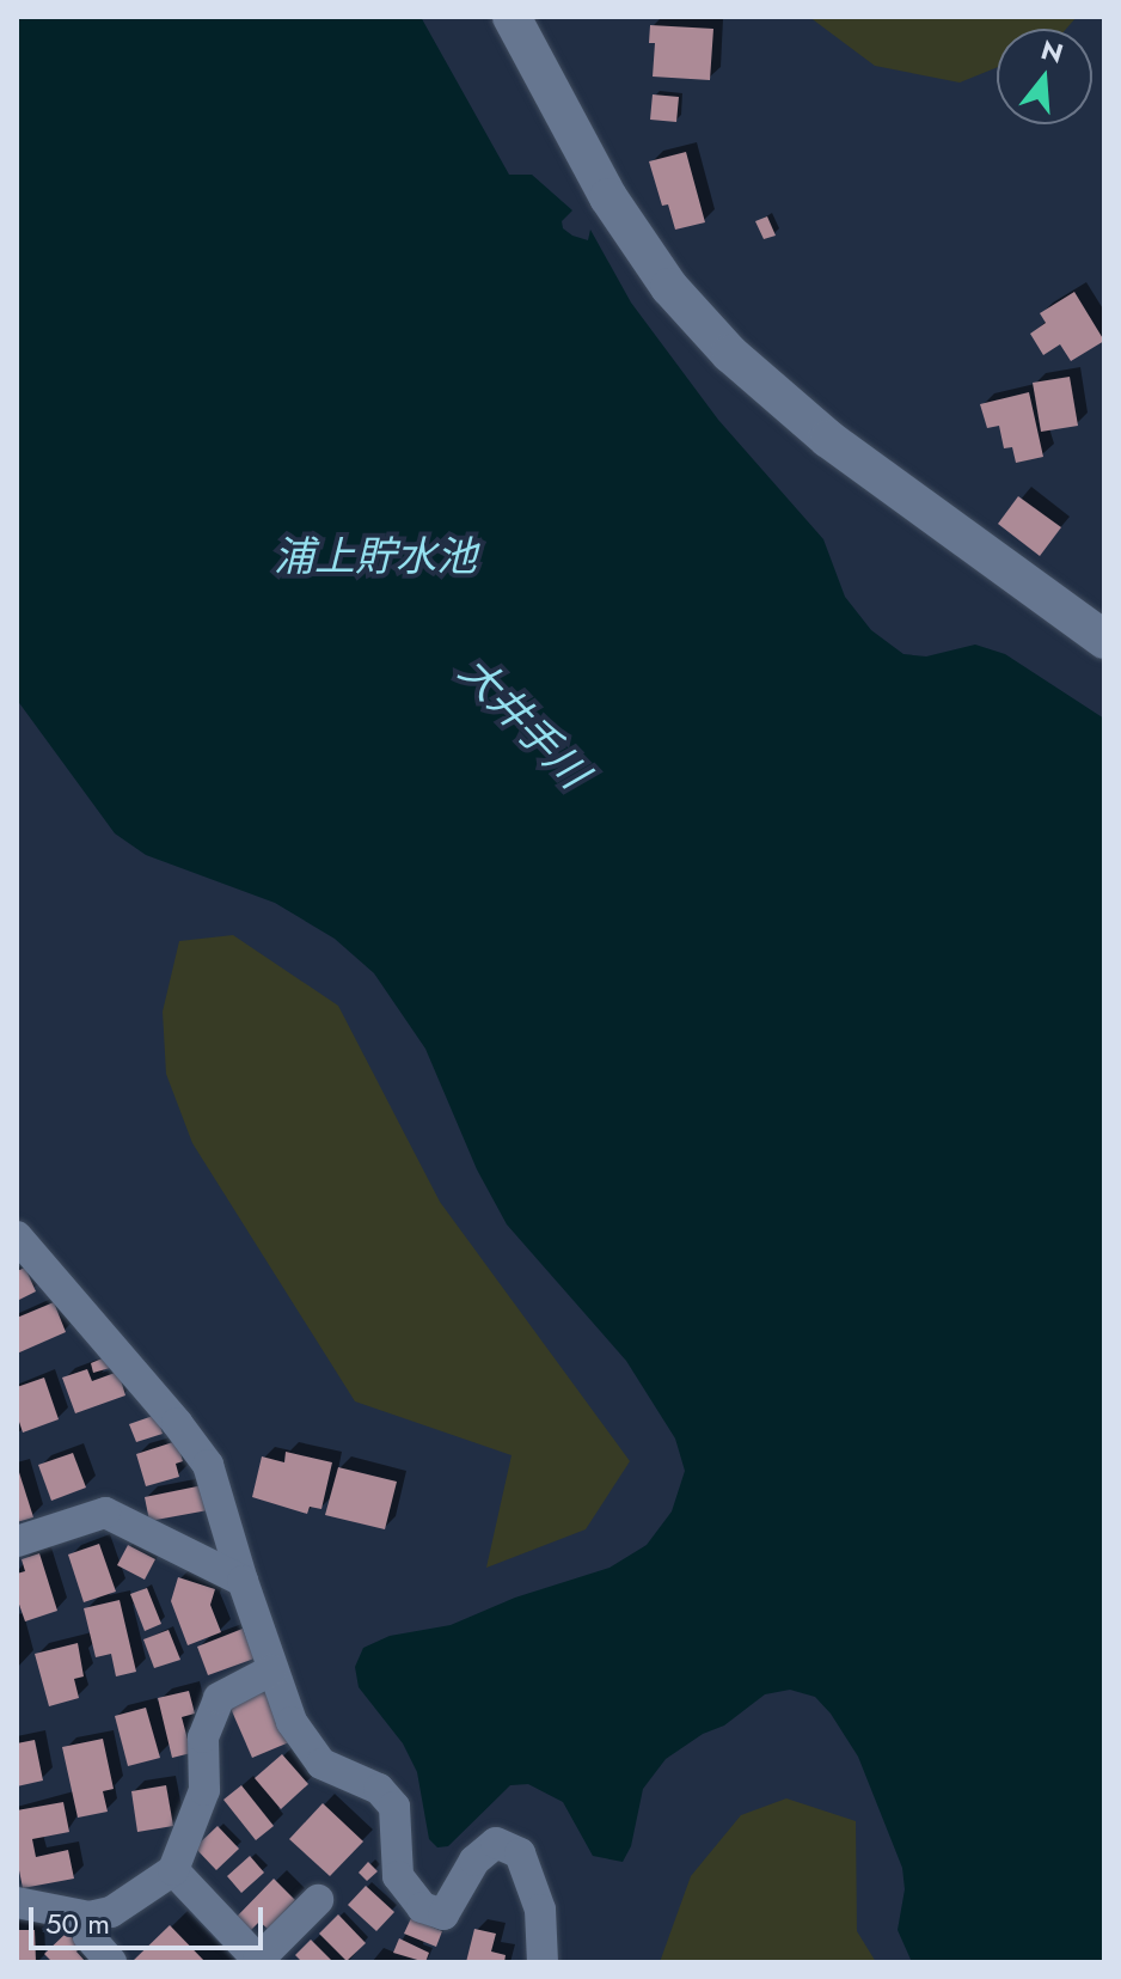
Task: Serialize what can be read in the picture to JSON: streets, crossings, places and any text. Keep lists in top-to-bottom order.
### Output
{
  "water": ["浦上貯水池", "大井手川"],
  "scale_bar": "50 m",
  "north": "top"
}
